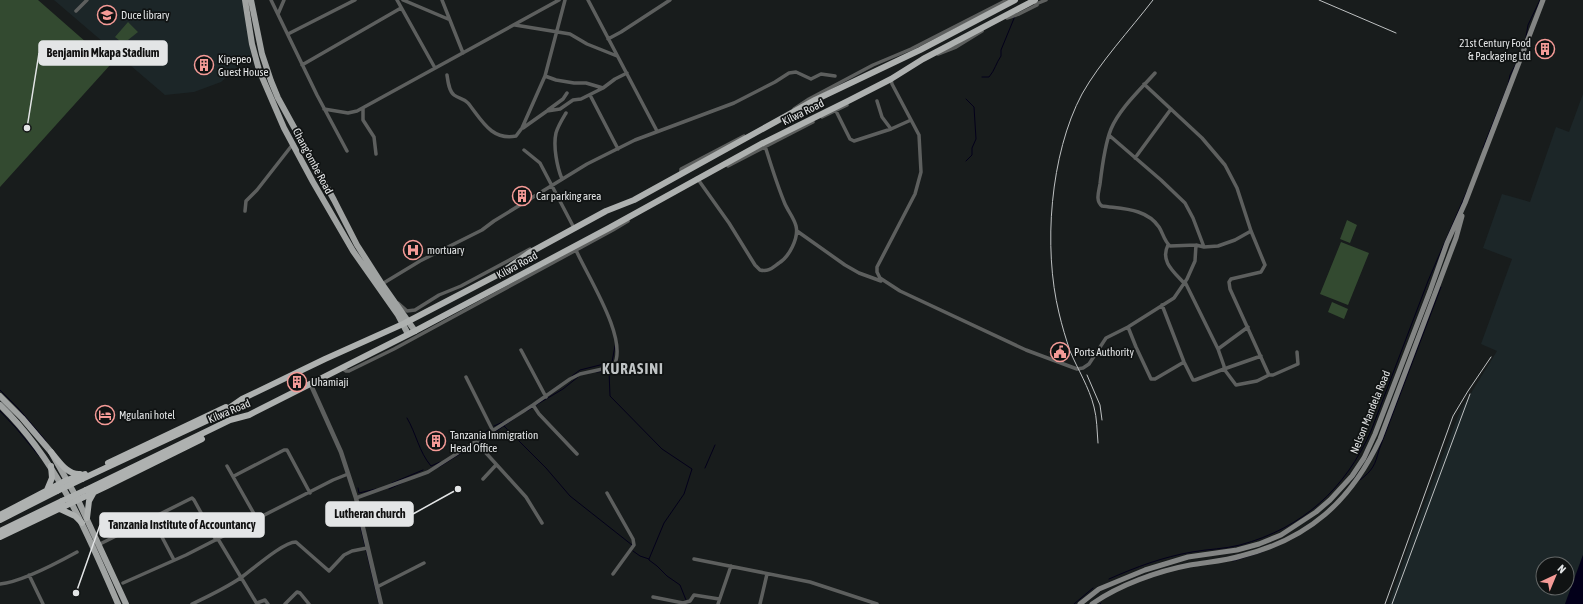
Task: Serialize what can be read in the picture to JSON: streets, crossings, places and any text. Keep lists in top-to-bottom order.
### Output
{
  "streets": {
    "highway": ["Kilwa Road"],
    "main road": ["Chang'ombe Road", "Nelson Mandela Road"]
  },
  "crossings": [
    ["Kilwa Road", "Chang'ombe Road"]
  ],
  "districts": ["KURASINI"],
  "places": {
    "school or university": ["Duce library"],
    "building": [
      "21st Century Food & Packaging Ltd",
      "Kipepeo Guest House",
      "Car parking area",
      "Uhamiaji",
      "Tanzania Immigration Head Office"
    ],
    "other": ["Benjamin Mkapa Stadium", "Lutheran church", "Tanzania Institute of Accountancy"],
    "hospital": ["mortuary"],
    "public building": ["Ports Authority"],
    "hotel": ["Mgulani hotel"]
  },
  "north": "top right"
}
